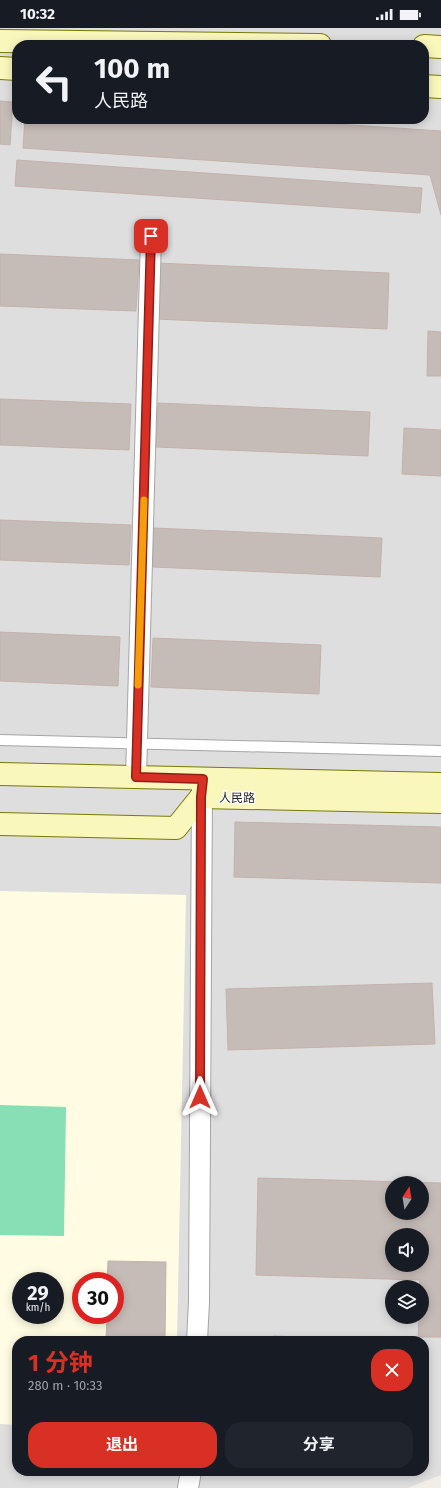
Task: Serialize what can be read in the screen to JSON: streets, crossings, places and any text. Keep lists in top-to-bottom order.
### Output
{
  "streets": {
    "main road": ["人民路"]
  },
  "north": "top",
  "page": {
    "status": "10:32",
    "turn": ["100 m", "人民路"],
    "speed": "29 km/h",
    "limit": "30",
    "heading": ["1 分钟", "280 m · 10:33"],
    "buttons": ["退出", "分享"]
  }
}
